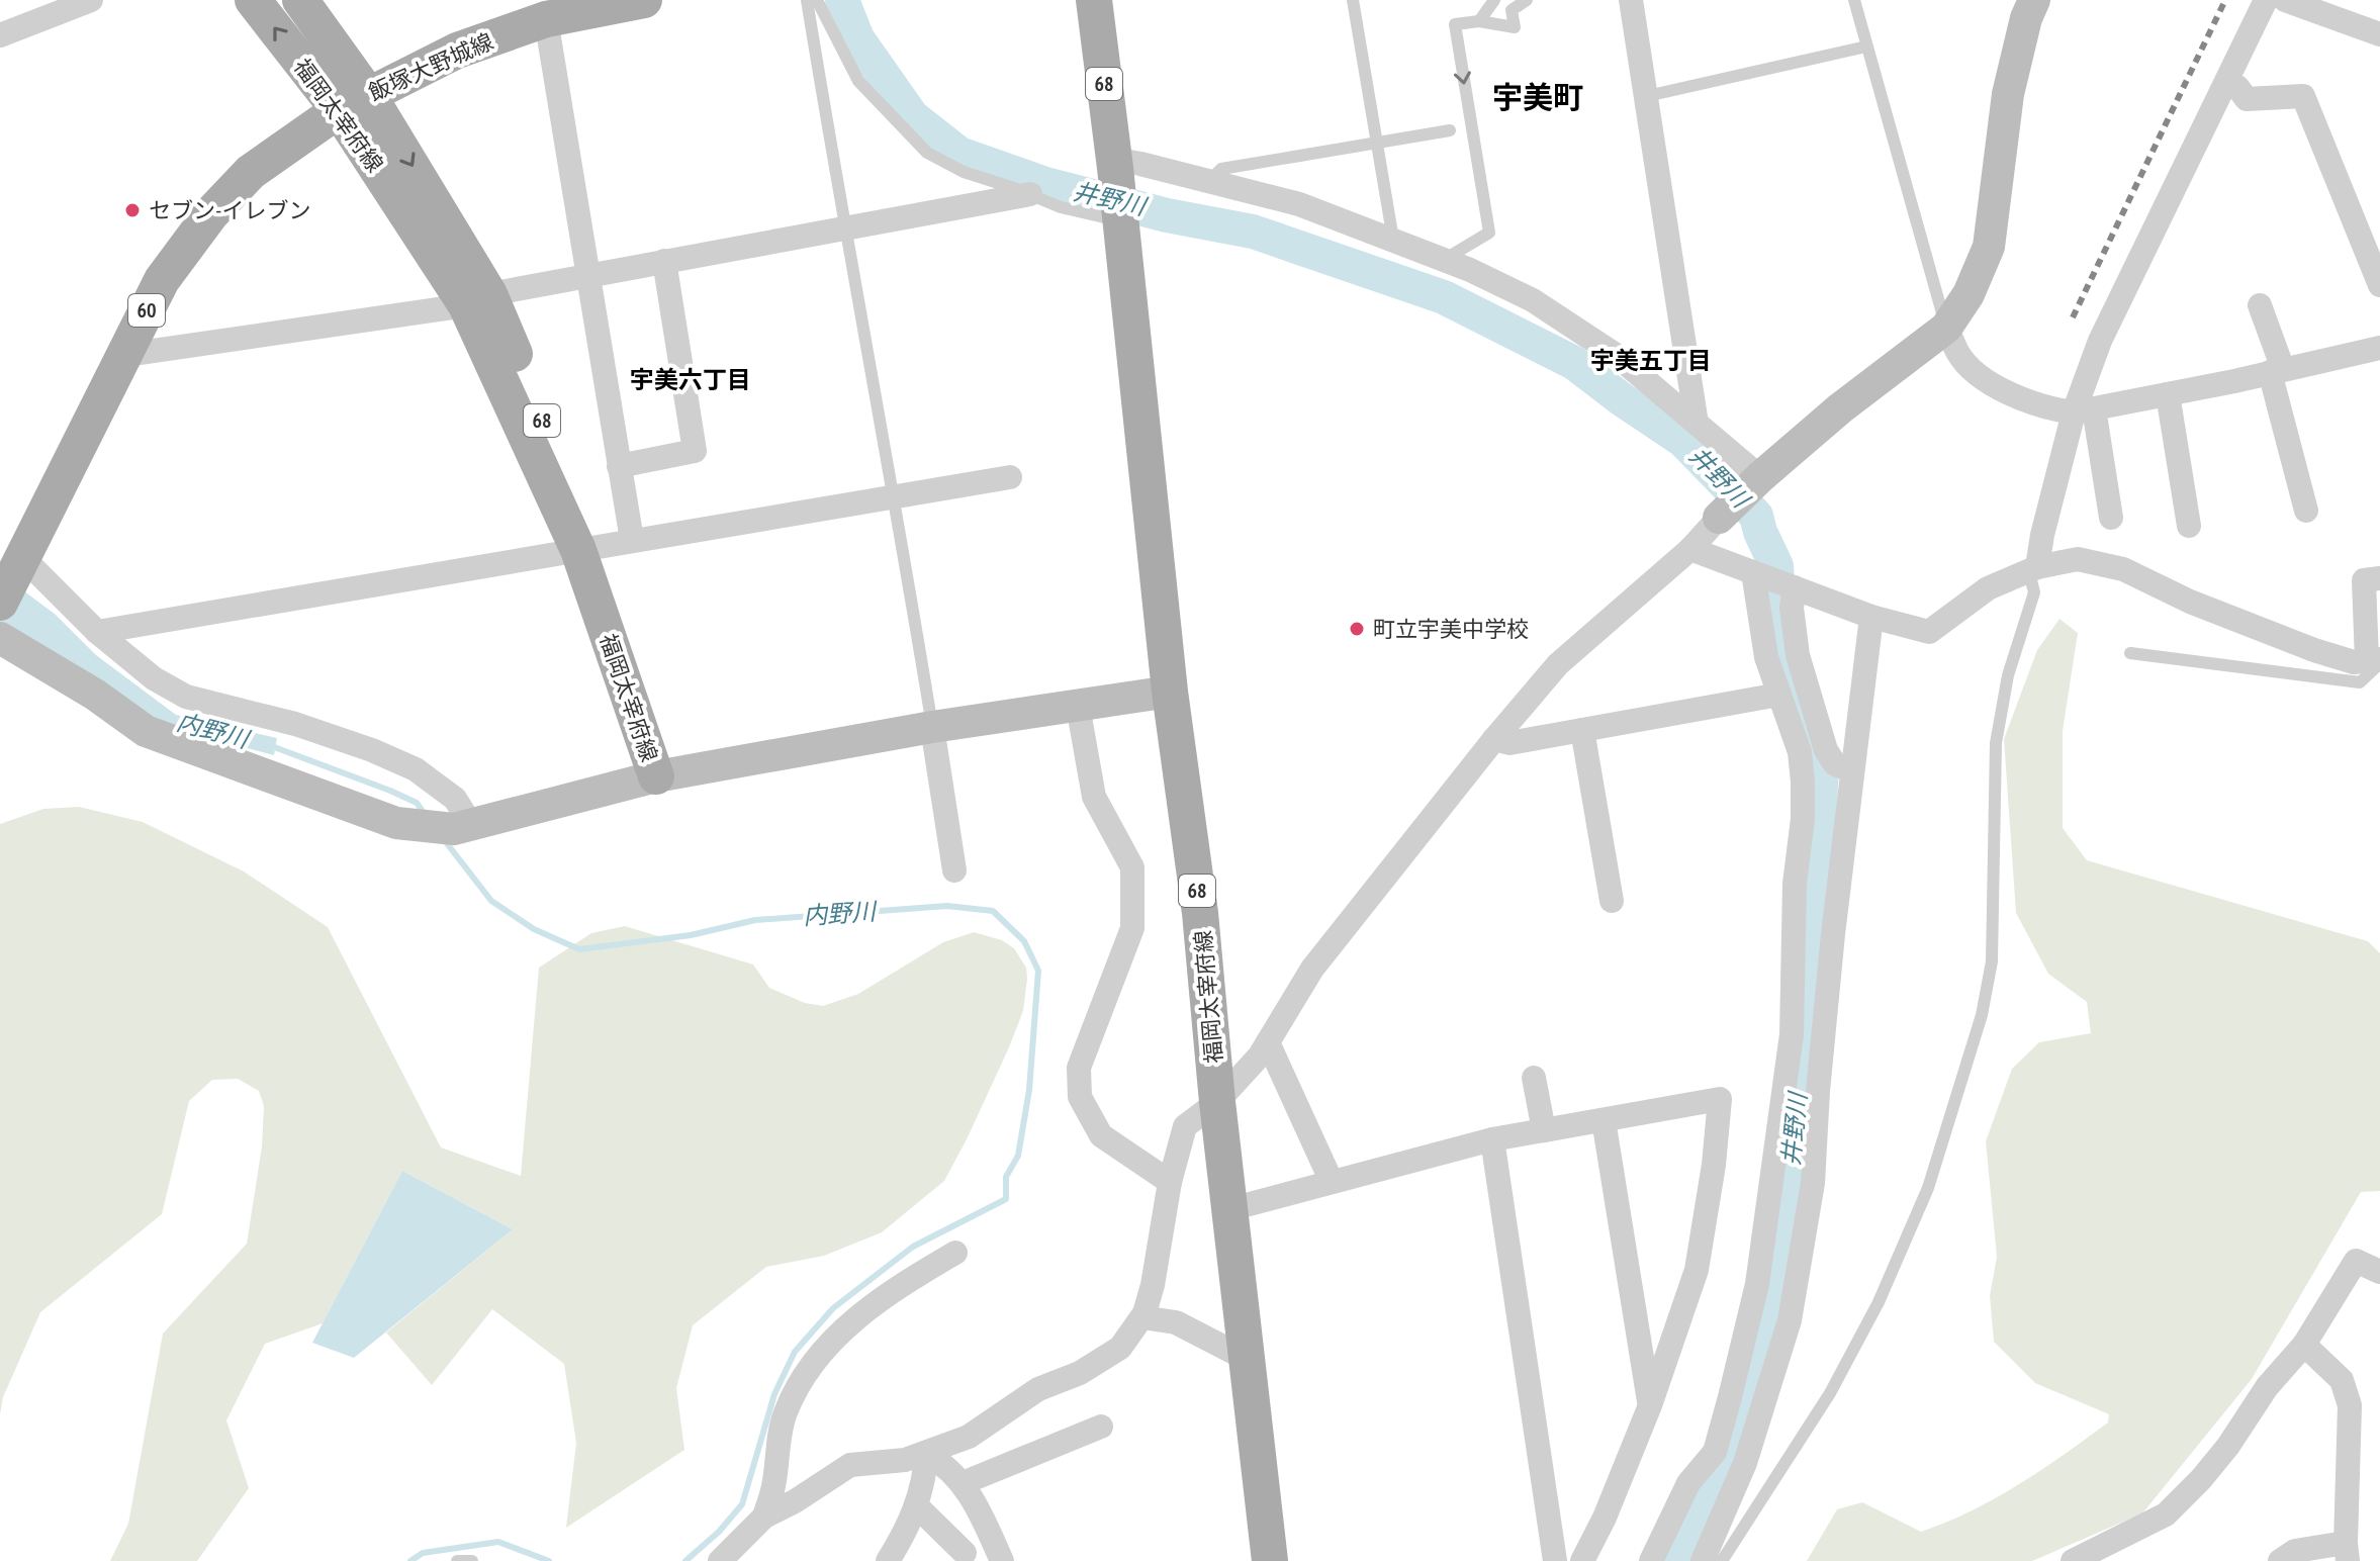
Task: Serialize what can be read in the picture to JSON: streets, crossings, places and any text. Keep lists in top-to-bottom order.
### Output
{
  "streets": {
    "main road": [
      "飯塚大野城線",
      "68",
      "福岡太宰府線",
      "60"
    ]
  },
  "crossings": [
    ["飯塚大野城線", "福岡太宰府線"]
  ],
  "districts": ["宇美町", "宇美五丁目", "宇美六丁目"],
  "water": ["井野川", "内野川"],
  "places": ["セブン-イレブン", "町立宇美中学校"]
}
